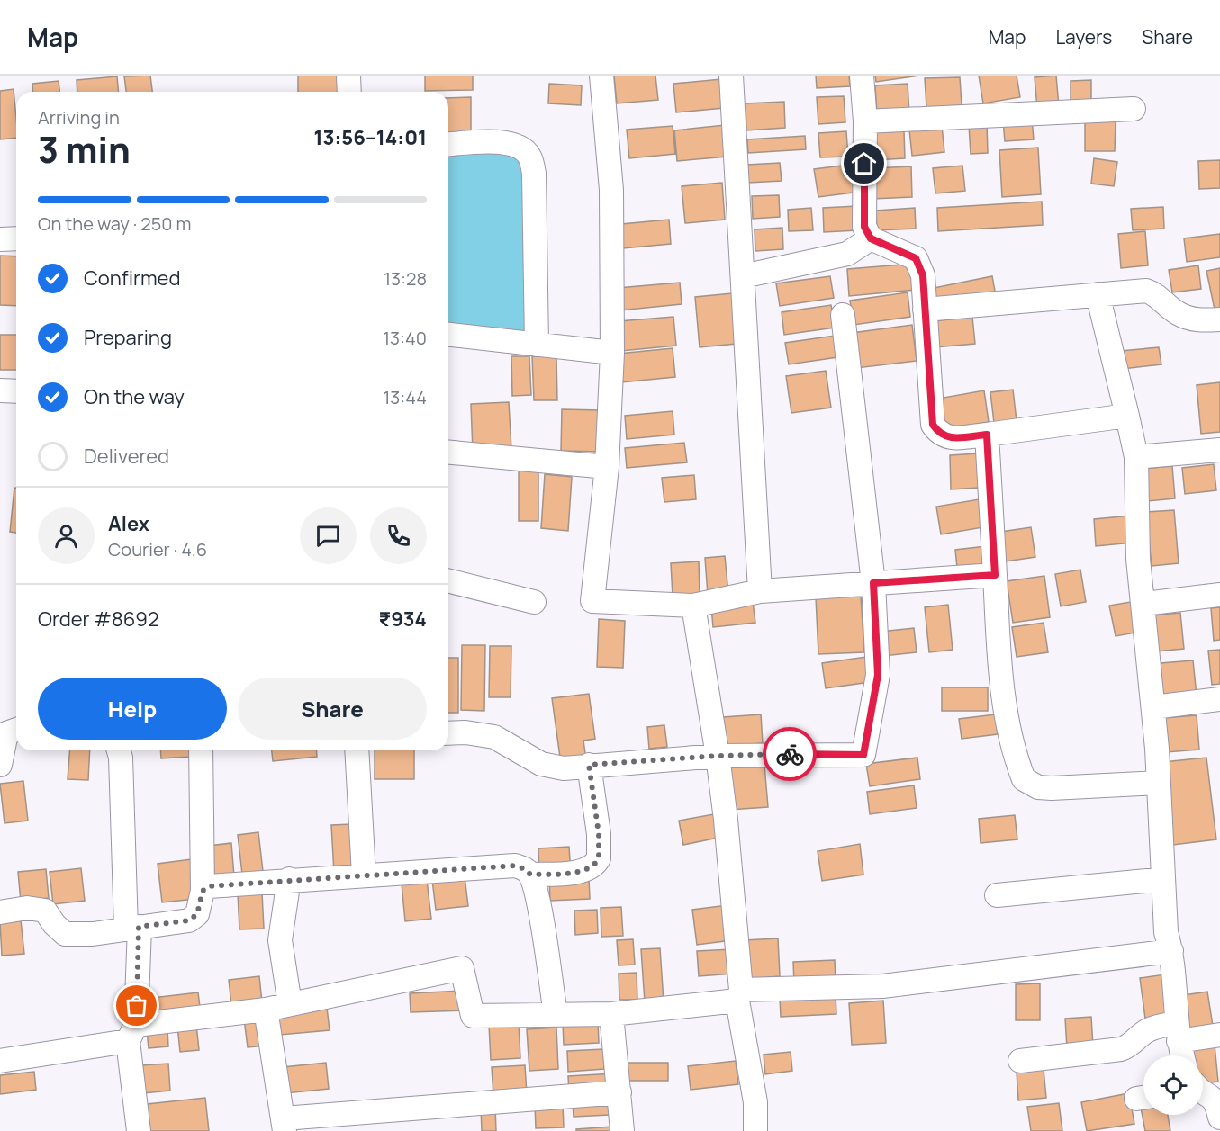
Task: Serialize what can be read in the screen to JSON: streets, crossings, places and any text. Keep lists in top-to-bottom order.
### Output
{
  "page": {
    "header": "Map",
    "nav": ["Map", "Layers", "Share"],
    "heading": ["3 min", "Arriving in", "13:56–14:01"],
    "panel": [
      "Alex",
      "Courier · 4.6",
      "Order #8692",
      "₹934"
    ],
    "bar": "On the way · 250 m",
    "list": [
      ["Confirmed", "13:28"],
      ["Preparing", "13:40"],
      ["On the way", "13:44"],
      "Delivered"
    ],
    "buttons": ["Help", "Share"]
  }
}
